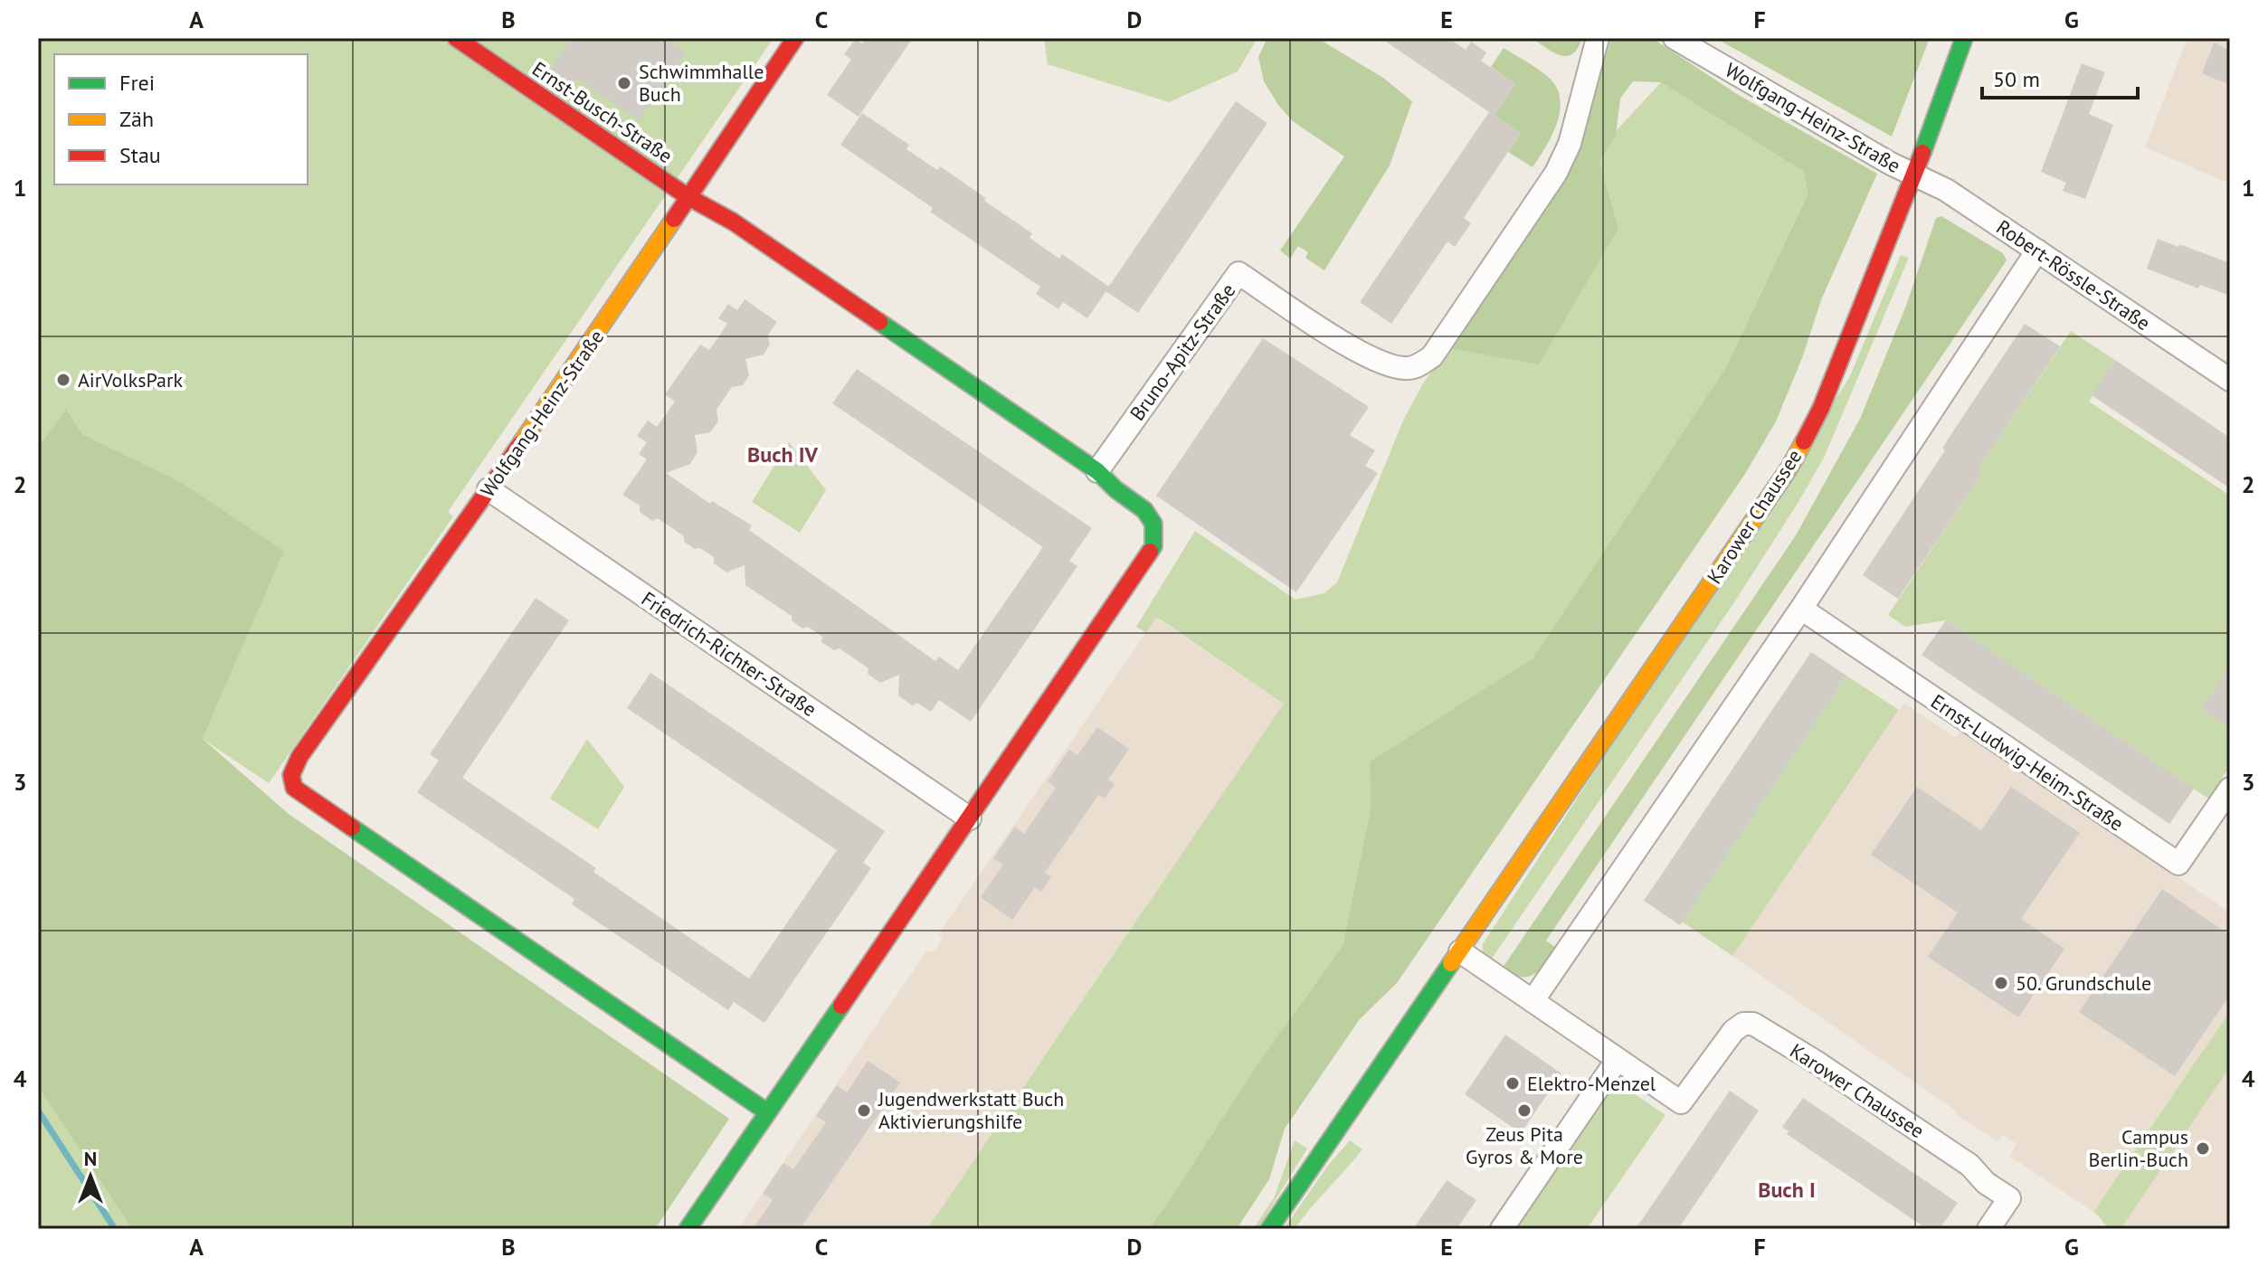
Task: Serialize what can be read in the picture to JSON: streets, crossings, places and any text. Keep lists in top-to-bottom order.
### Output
{
  "streets": {
    "street": [
      "Ernst-Busch-Straße",
      "Wolfgang-Heinz-Straße",
      "Robert-Rössle-Straße",
      "Bruno-Apitz-Straße",
      "Karower Chaussee",
      "Friedrich-Richter-Straße",
      "Ernst-Ludwig-Heim-Straße"
    ]
  },
  "crossings": [
    ["Ernst-Busch-Straße", "Wolfgang-Heinz-Straße"],
    ["Wolfgang-Heinz-Straße", "Robert-Rössle-Straße"],
    ["Wolfgang-Heinz-Straße", "Karower Chaussee"],
    ["Wolfgang-Heinz-Straße", "Friedrich-Richter-Straße"],
    ["Robert-Rössle-Straße", "Karower Chaussee"]
  ],
  "districts": ["Buch IV", "Buch I"],
  "places": [
    "Schwimmhalle Buch",
    "AirVolksPark",
    "50. Grundschule",
    "Elektro-Menzel",
    "Jugendwerkstatt Buch Aktivierungshilfe",
    "Zeus Pita Gyros & More",
    "Campus Berlin-Buch"
  ],
  "legend": ["Frei", "Zäh", "Stau"],
  "scale_bar": "50 m",
  "north": "top",
  "grid": {
    "columns": [
      "A",
      "B",
      "C",
      "D",
      "E",
      "F",
      "G"
    ],
    "rows": [
      "1",
      "2",
      "3",
      "4"
    ]
  }
}
